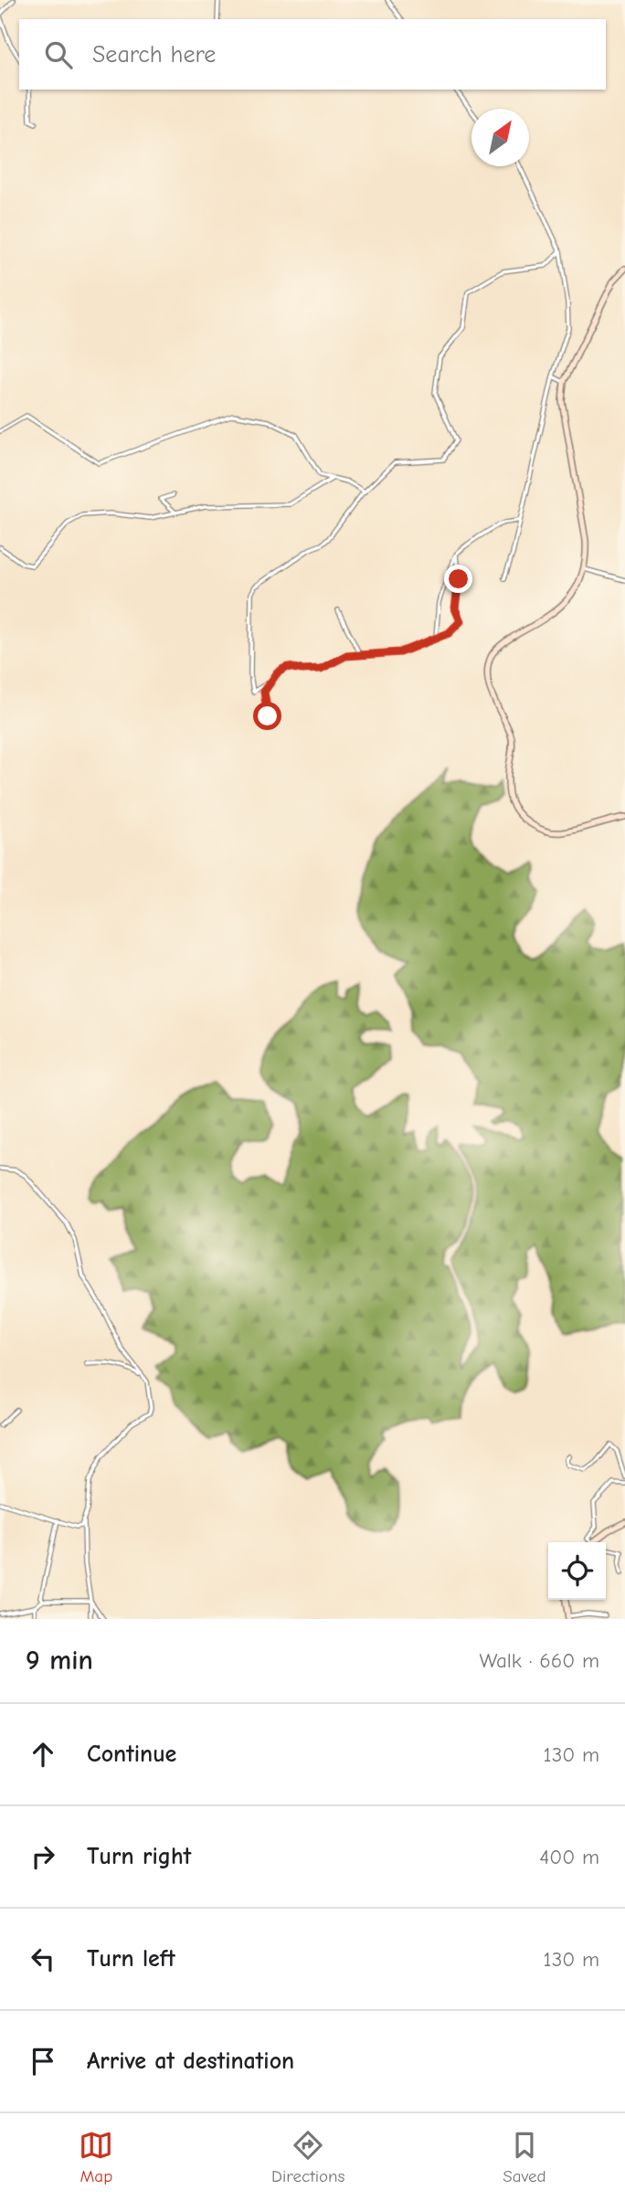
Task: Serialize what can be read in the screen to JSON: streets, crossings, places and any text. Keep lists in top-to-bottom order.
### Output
{
  "north": "top right",
  "page": {
    "search": "Search here",
    "heading": ["9 min", "Walk · 660 m"],
    "list": [
      ["Continue", "130 m"],
      ["Turn right", "400 m"],
      ["Turn left", "130 m"],
      "Arrive at destination"
    ],
    "nav": ["Map", "Directions", "Saved"]
  }
}
